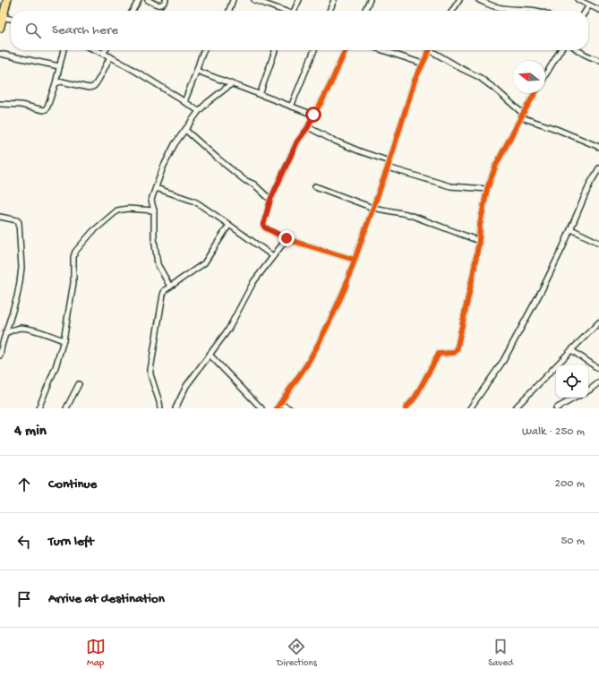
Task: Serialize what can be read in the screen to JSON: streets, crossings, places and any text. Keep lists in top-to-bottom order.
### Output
{
  "north": "left",
  "page": {
    "search": "Search here",
    "heading": ["4 min", "Walk · 250 m"],
    "list": [
      ["Continue", "200 m"],
      ["Turn left", "50 m"],
      "Arrive at destination"
    ],
    "nav": ["Map", "Directions", "Saved"]
  }
}
